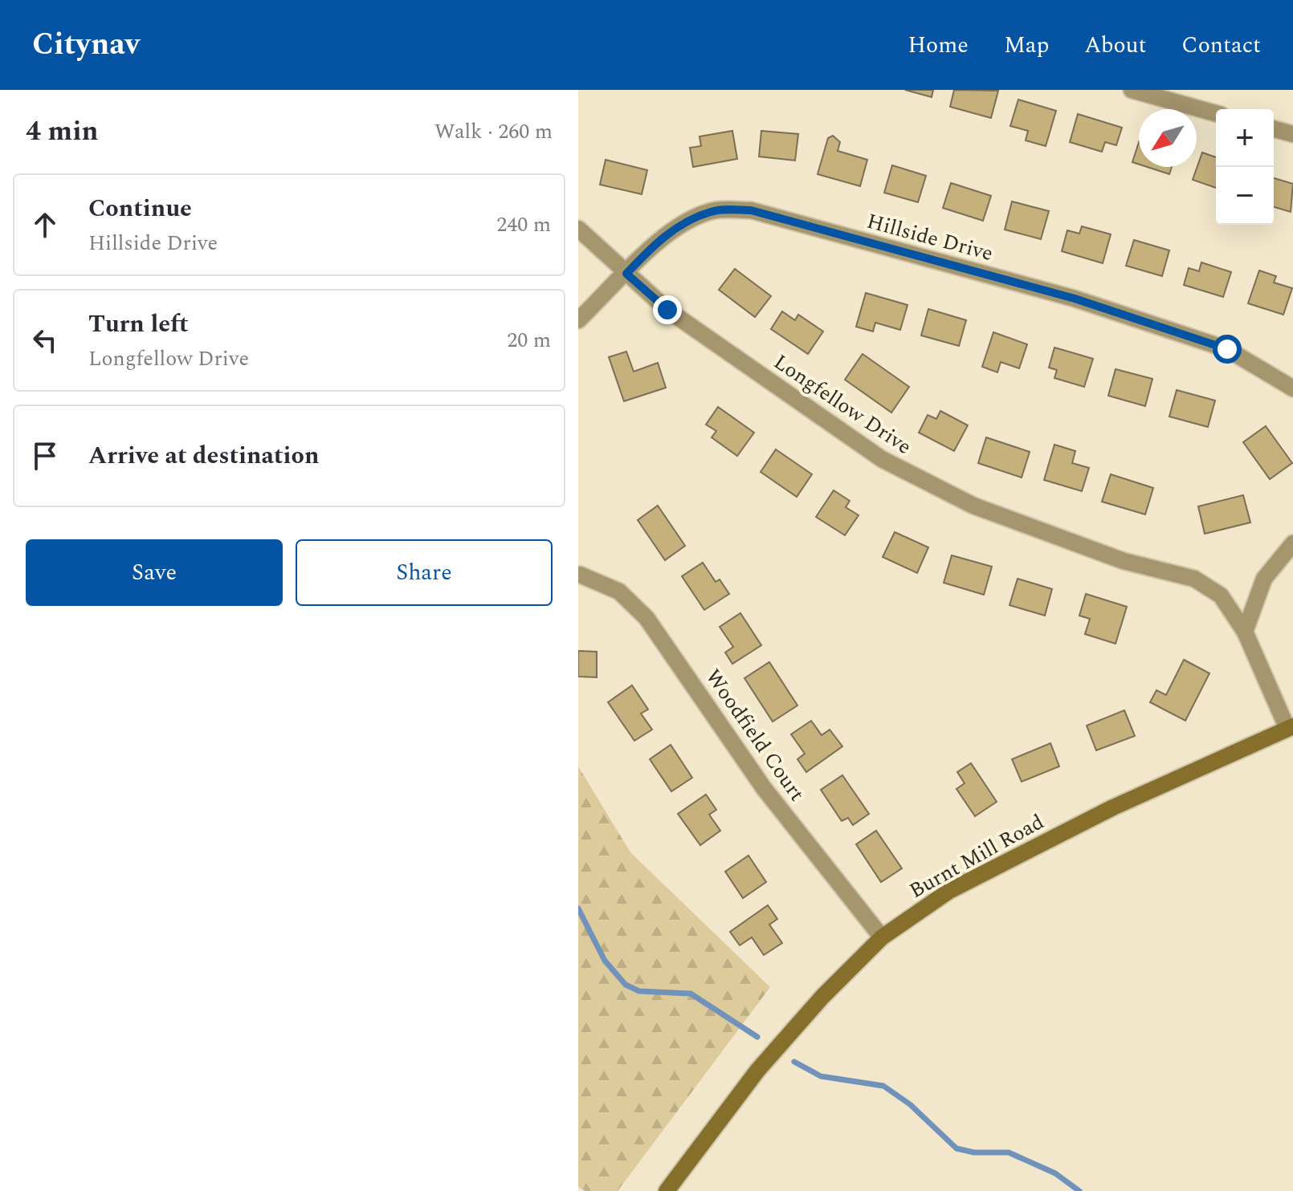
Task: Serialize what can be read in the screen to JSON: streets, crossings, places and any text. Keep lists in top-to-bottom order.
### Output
{
  "streets": {
    "main road": ["Burnt Mill Road"],
    "street": ["Hillside Drive", "Longfellow Drive", "Woodfield Court"]
  },
  "crossings": [
    ["Hillside Drive", "Longfellow Drive"],
    ["Longfellow Drive", "Burnt Mill Road"],
    ["Woodfield Court", "Burnt Mill Road"]
  ],
  "north": "bottom left",
  "page": {
    "header": "Citynav",
    "nav": [
      "Home",
      "Map",
      "About",
      "Contact"
    ],
    "heading": ["4 min", "Walk · 260 m"],
    "map_buttons": ["+", "−"],
    "list": [
      ["Continue", "Hillside Drive", "240 m"],
      ["Turn left", "Longfellow Drive", "20 m"],
      "Arrive at destination"
    ],
    "buttons": ["Save", "Share"]
  }
}
